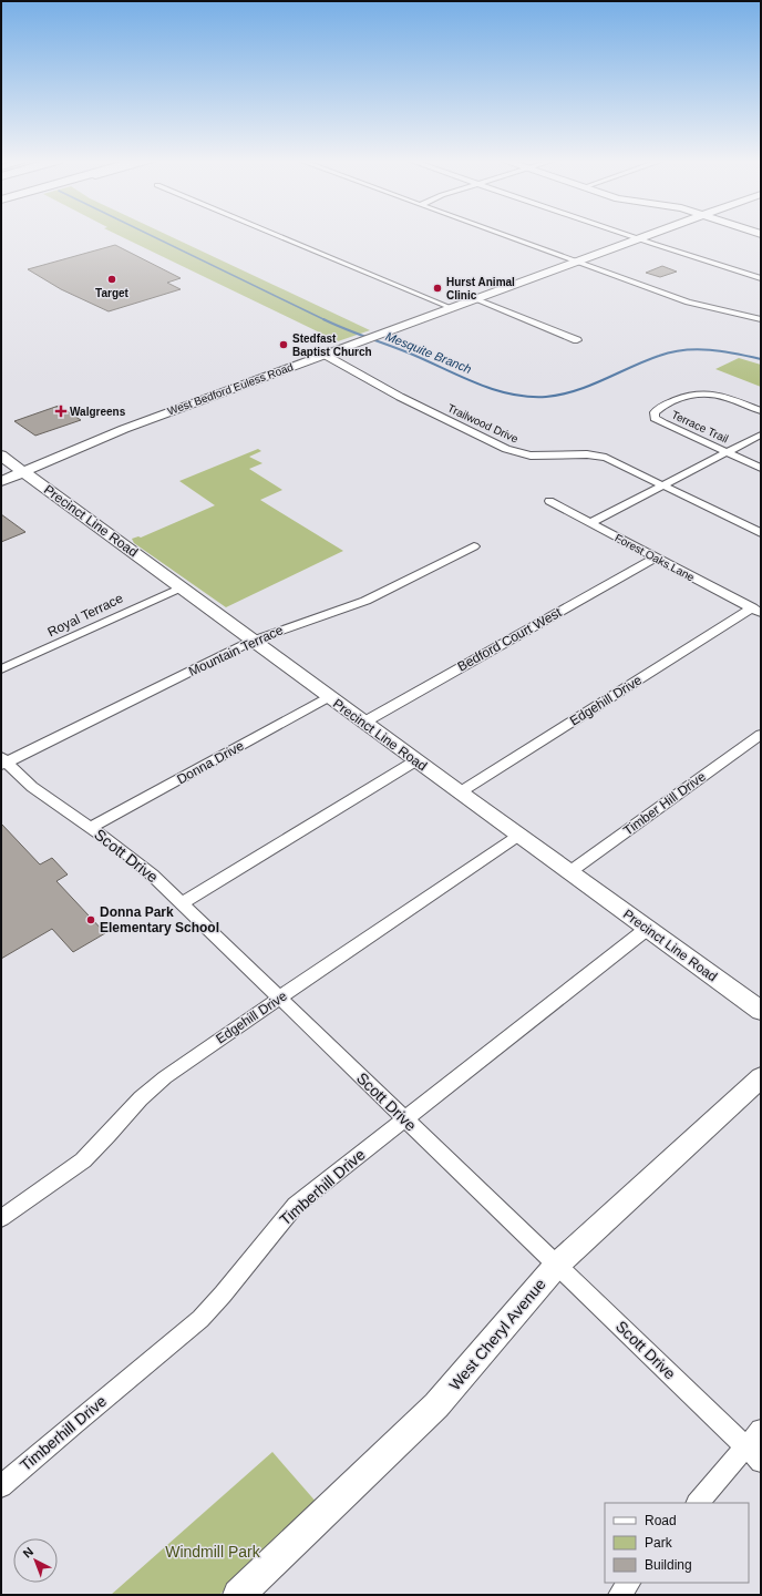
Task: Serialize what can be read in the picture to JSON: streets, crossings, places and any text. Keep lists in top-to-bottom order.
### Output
{
  "streets": {
    "main road": ["West Bedford Euless Road", "Precinct Line Road", "West Cheryl Avenue"],
    "street": [
      "Trailwood Drive",
      "Terrace Trail",
      "Forest Oaks Lane",
      "Royal Terrace",
      "Bedford Court West",
      "Mountain Terrace",
      "Edgehill Drive",
      "Donna Drive",
      "Timber Hill Drive",
      "Scott Drive",
      "Timberhill Drive"
    ]
  },
  "crossings": [
    ["West Bedford Euless Road", "Trailwood Drive"],
    ["West Bedford Euless Road", "Precinct Line Road"],
    ["Precinct Line Road", "Royal Terrace"],
    ["Precinct Line Road", "Bedford Court West"],
    ["Precinct Line Road", "Mountain Terrace"],
    ["Precinct Line Road", "Edgehill Drive"],
    ["Precinct Line Road", "Donna Drive"],
    ["Precinct Line Road", "Timber Hill Drive"],
    ["Precinct Line Road", "Timberhill Drive"],
    ["Forest Oaks Lane", "Bedford Court West"],
    ["Forest Oaks Lane", "Edgehill Drive"],
    ["Mountain Terrace", "Scott Drive"],
    ["Edgehill Drive", "Scott Drive"],
    ["Donna Drive", "Scott Drive"],
    ["Scott Drive", "Timberhill Drive"],
    ["Scott Drive", "West Cheryl Avenue"]
  ],
  "water": ["Mesquite Branch"],
  "parks": ["Windmill Park"],
  "places": {
    "other": [
      "Target",
      "Hurst Animal Clinic",
      "Stedfast Baptist Church",
      "Donna Park Elementary School"
    ],
    "health": ["Walgreens"]
  },
  "legend": ["Road", "Park", "Building"],
  "north": "top left"
}
